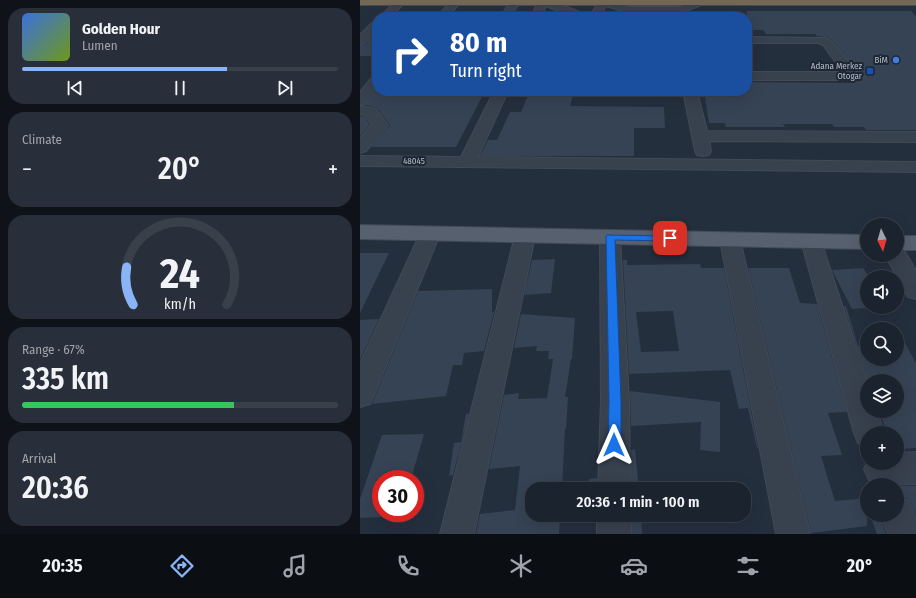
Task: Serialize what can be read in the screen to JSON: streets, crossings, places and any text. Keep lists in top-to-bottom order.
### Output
{
  "streets": {
    "street": ["48045"]
  },
  "places": {
    "other": ["BiM"],
    "transit": ["Adana Merkez Otogar"]
  },
  "north": "bottom",
  "page": {
    "turn": ["80 m", "Turn right"],
    "song": ["Golden Hour", "Lumen"],
    "tile": [
      "Climate",
      ["Range · 67%", "335 km"],
      ["Arrival", "20:36"]
    ],
    "heat": ["−", "20°", "+"],
    "map_buttons": ["+", "−"],
    "limit": "30",
    "trip": "20:36 · 1 min · 100 m",
    "tabs": ["20:35", "20°"],
    "gauge": ["24", "km/h"]
  }
}
